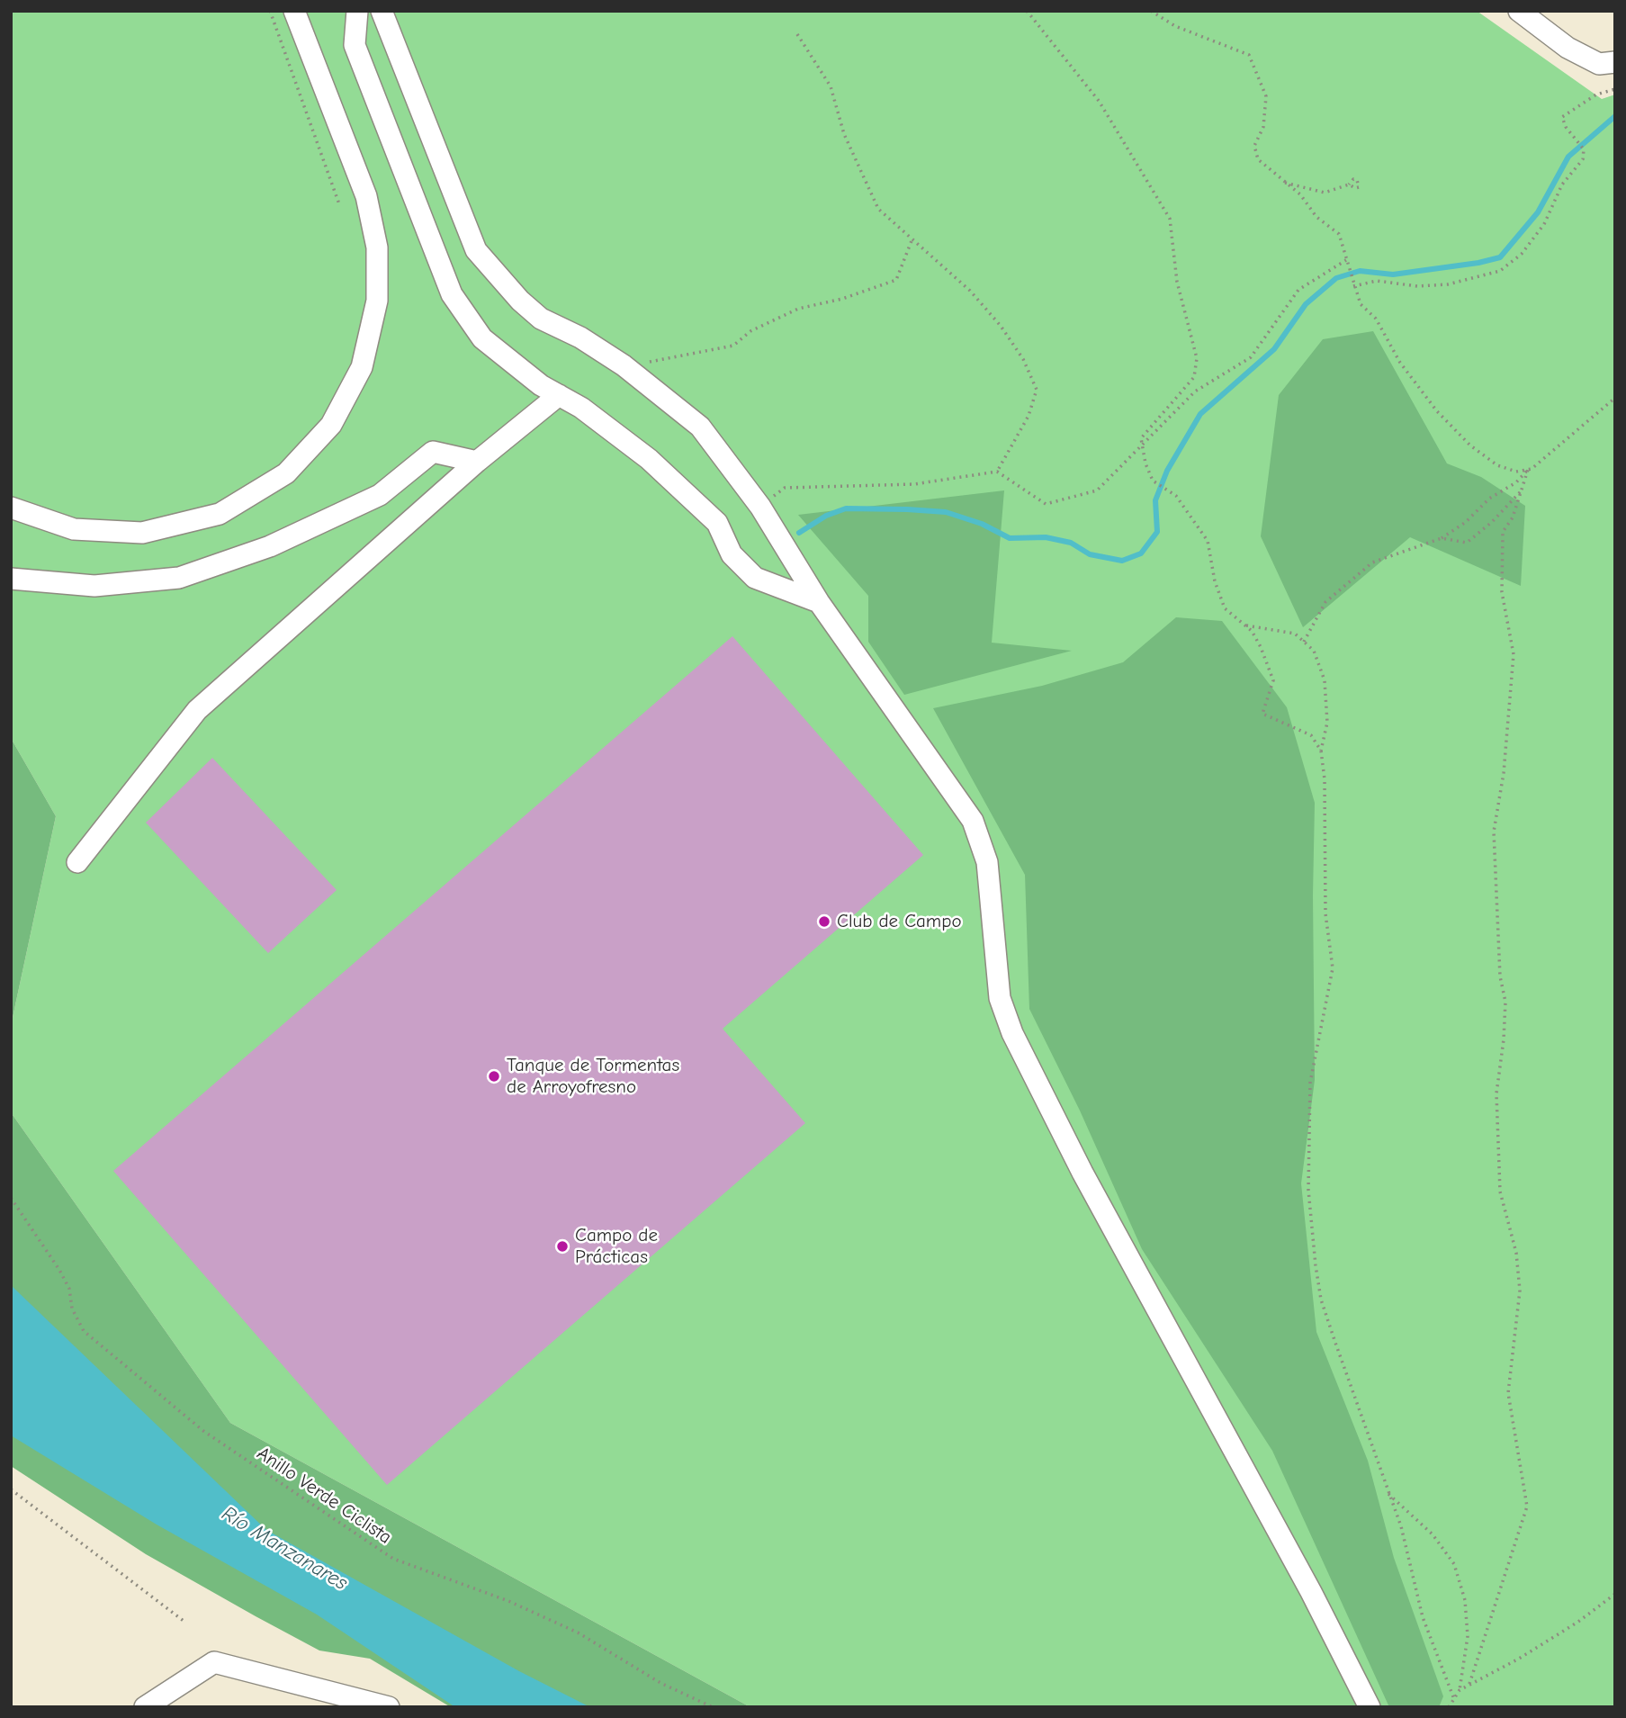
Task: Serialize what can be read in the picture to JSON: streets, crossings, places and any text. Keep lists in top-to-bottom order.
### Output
{
  "streets": {
    "path": ["Anillo Verde Ciclista"]
  },
  "water": ["Río Manzanares"],
  "places": ["Club de Campo", "Tanque de Tormentas de Arroyofresno", "Campo de Prácticas"]
}
